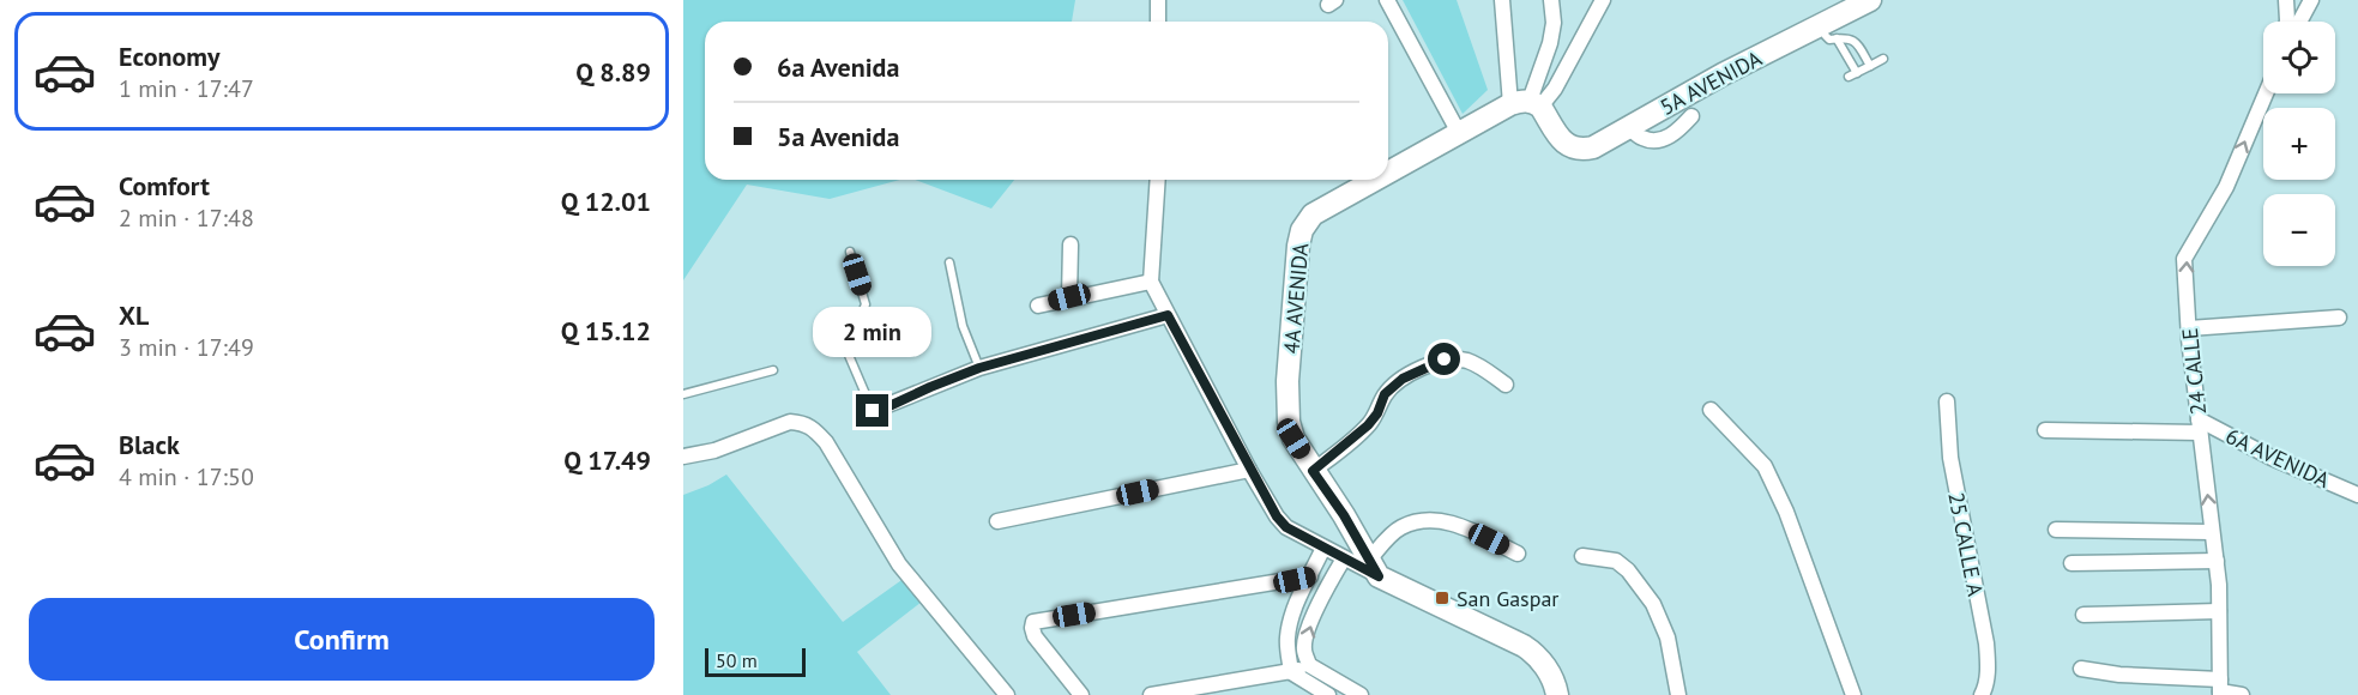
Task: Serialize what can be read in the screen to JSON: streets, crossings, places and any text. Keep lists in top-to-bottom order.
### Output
{
  "streets": {
    "street": [
      "5A AVENIDA",
      "4A AVENIDA",
      "24 CALLE",
      "6A AVENIDA",
      "25 CALLE A"
    ]
  },
  "crossings": [
    ["5A AVENIDA", "4A AVENIDA"],
    ["24 CALLE", "6A AVENIDA"]
  ],
  "one_way": ["24 CALLE"],
  "places": {
    "transit": ["San Gaspar"]
  },
  "scale_bar": "50 m",
  "page": {
    "list": [
      {
        "name": "Economy",
        "note": "1 min · 17:47",
        "value": "Q 8.89"
      },
      {
        "name": "Comfort",
        "note": "2 min · 17:48",
        "value": "Q 12.01"
      },
      {
        "name": "XL",
        "note": "3 min · 17:49",
        "value": "Q 15.12"
      },
      {
        "name": "Black",
        "note": "4 min · 17:50",
        "value": "Q 17.49"
      }
    ],
    "map_buttons": ["+", "−"],
    "banner": ["6a Avenida", "5a Avenida"],
    "bubble": "2 min",
    "buttons": "Confirm",
    "scale": "50 m"
  }
}
